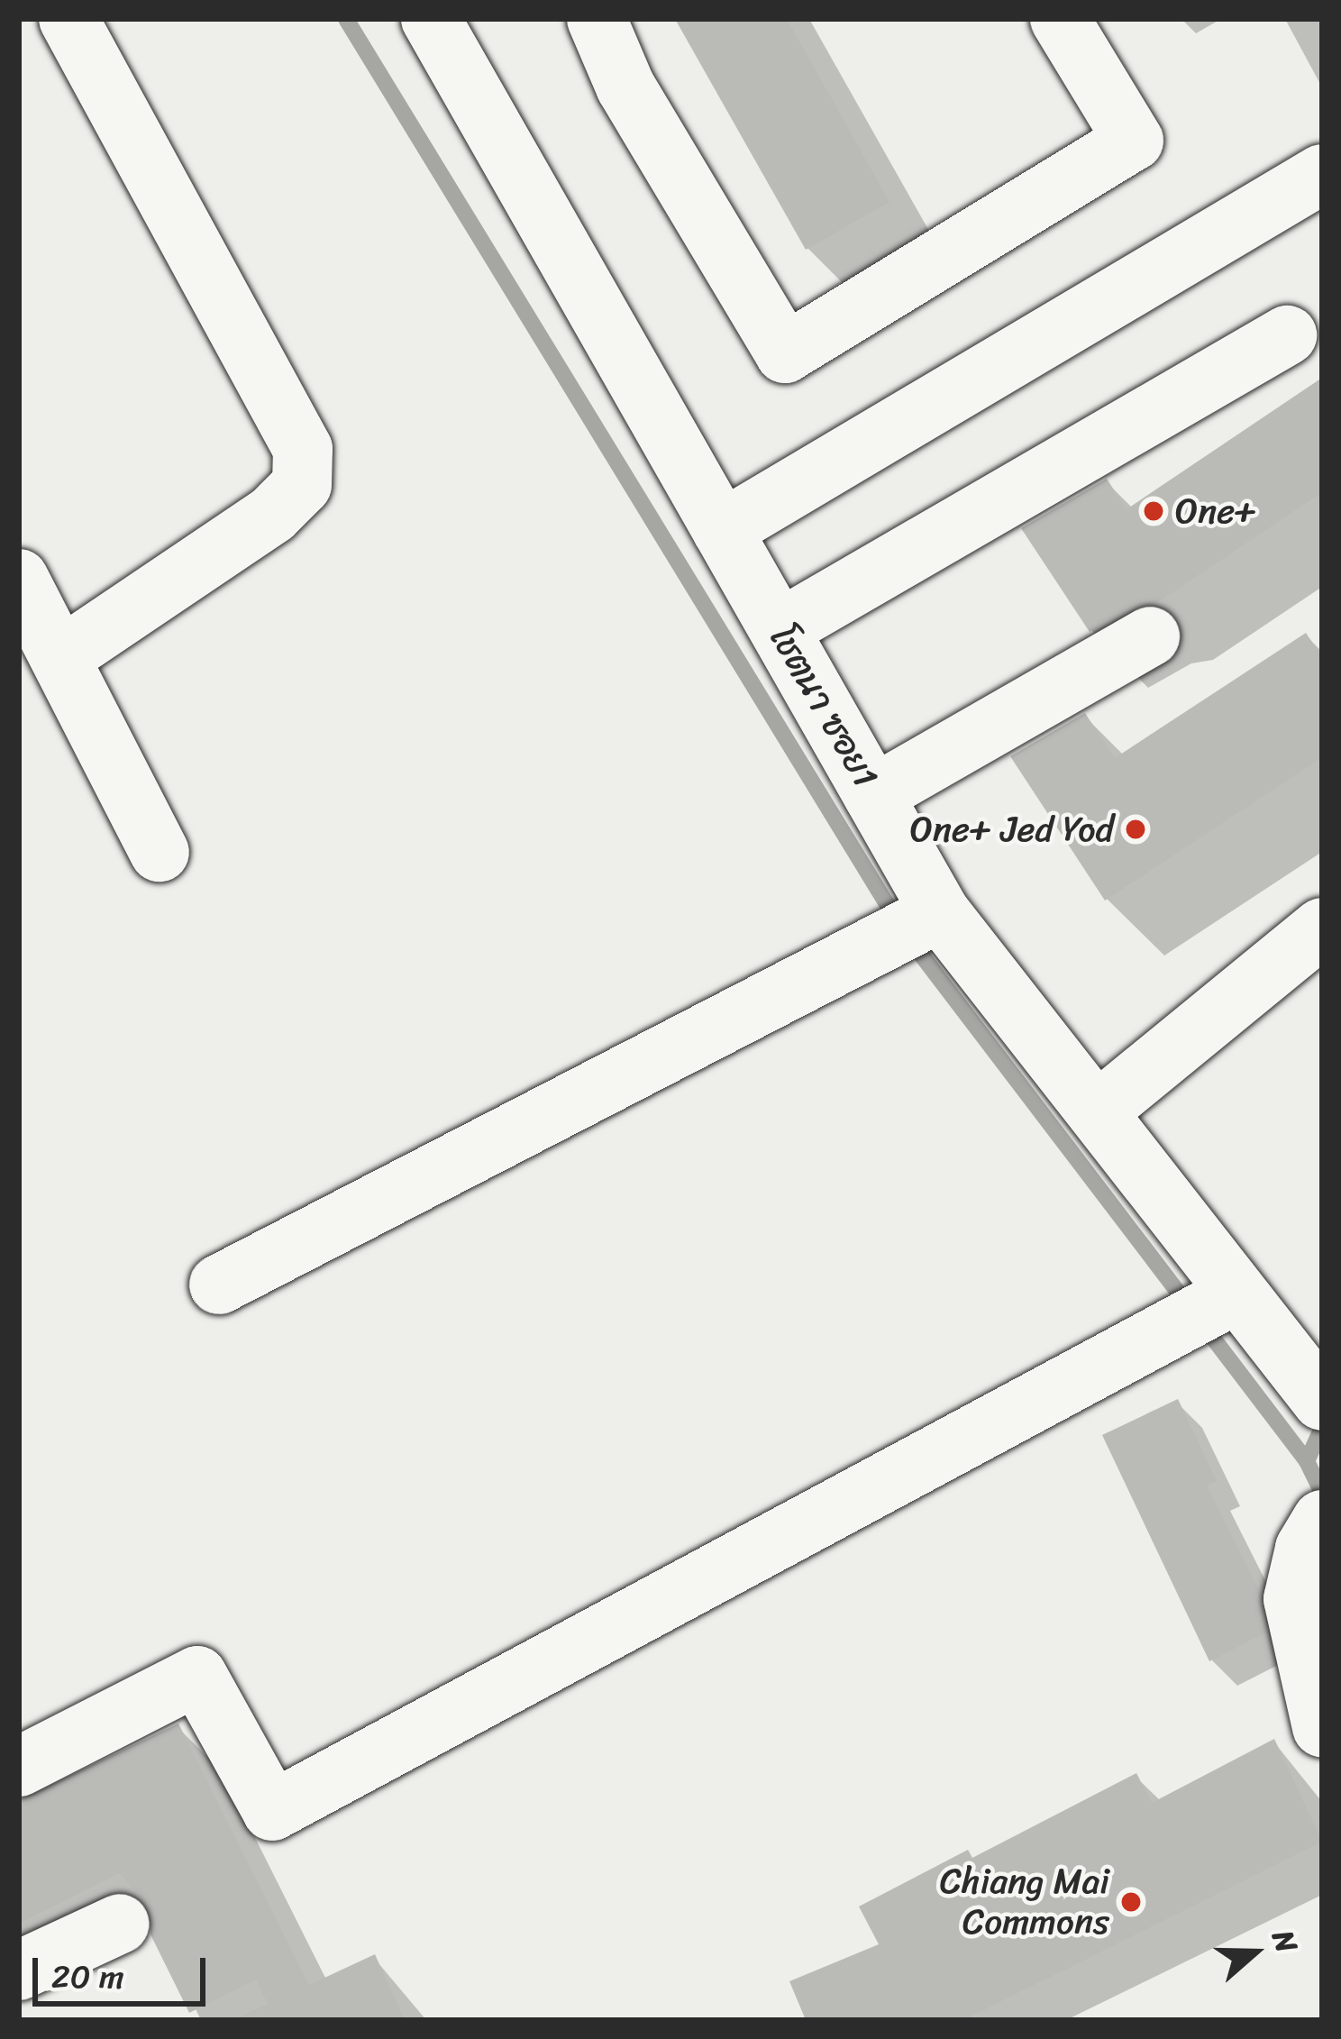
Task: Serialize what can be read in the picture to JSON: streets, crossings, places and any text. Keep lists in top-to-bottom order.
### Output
{
  "streets": {
    "street": ["โชตนา ซอย1"]
  },
  "places": ["One+", "One+ Jed Yod", "Chiang Mai Commons"],
  "scale_bar": "20 m",
  "north": "right"
}
